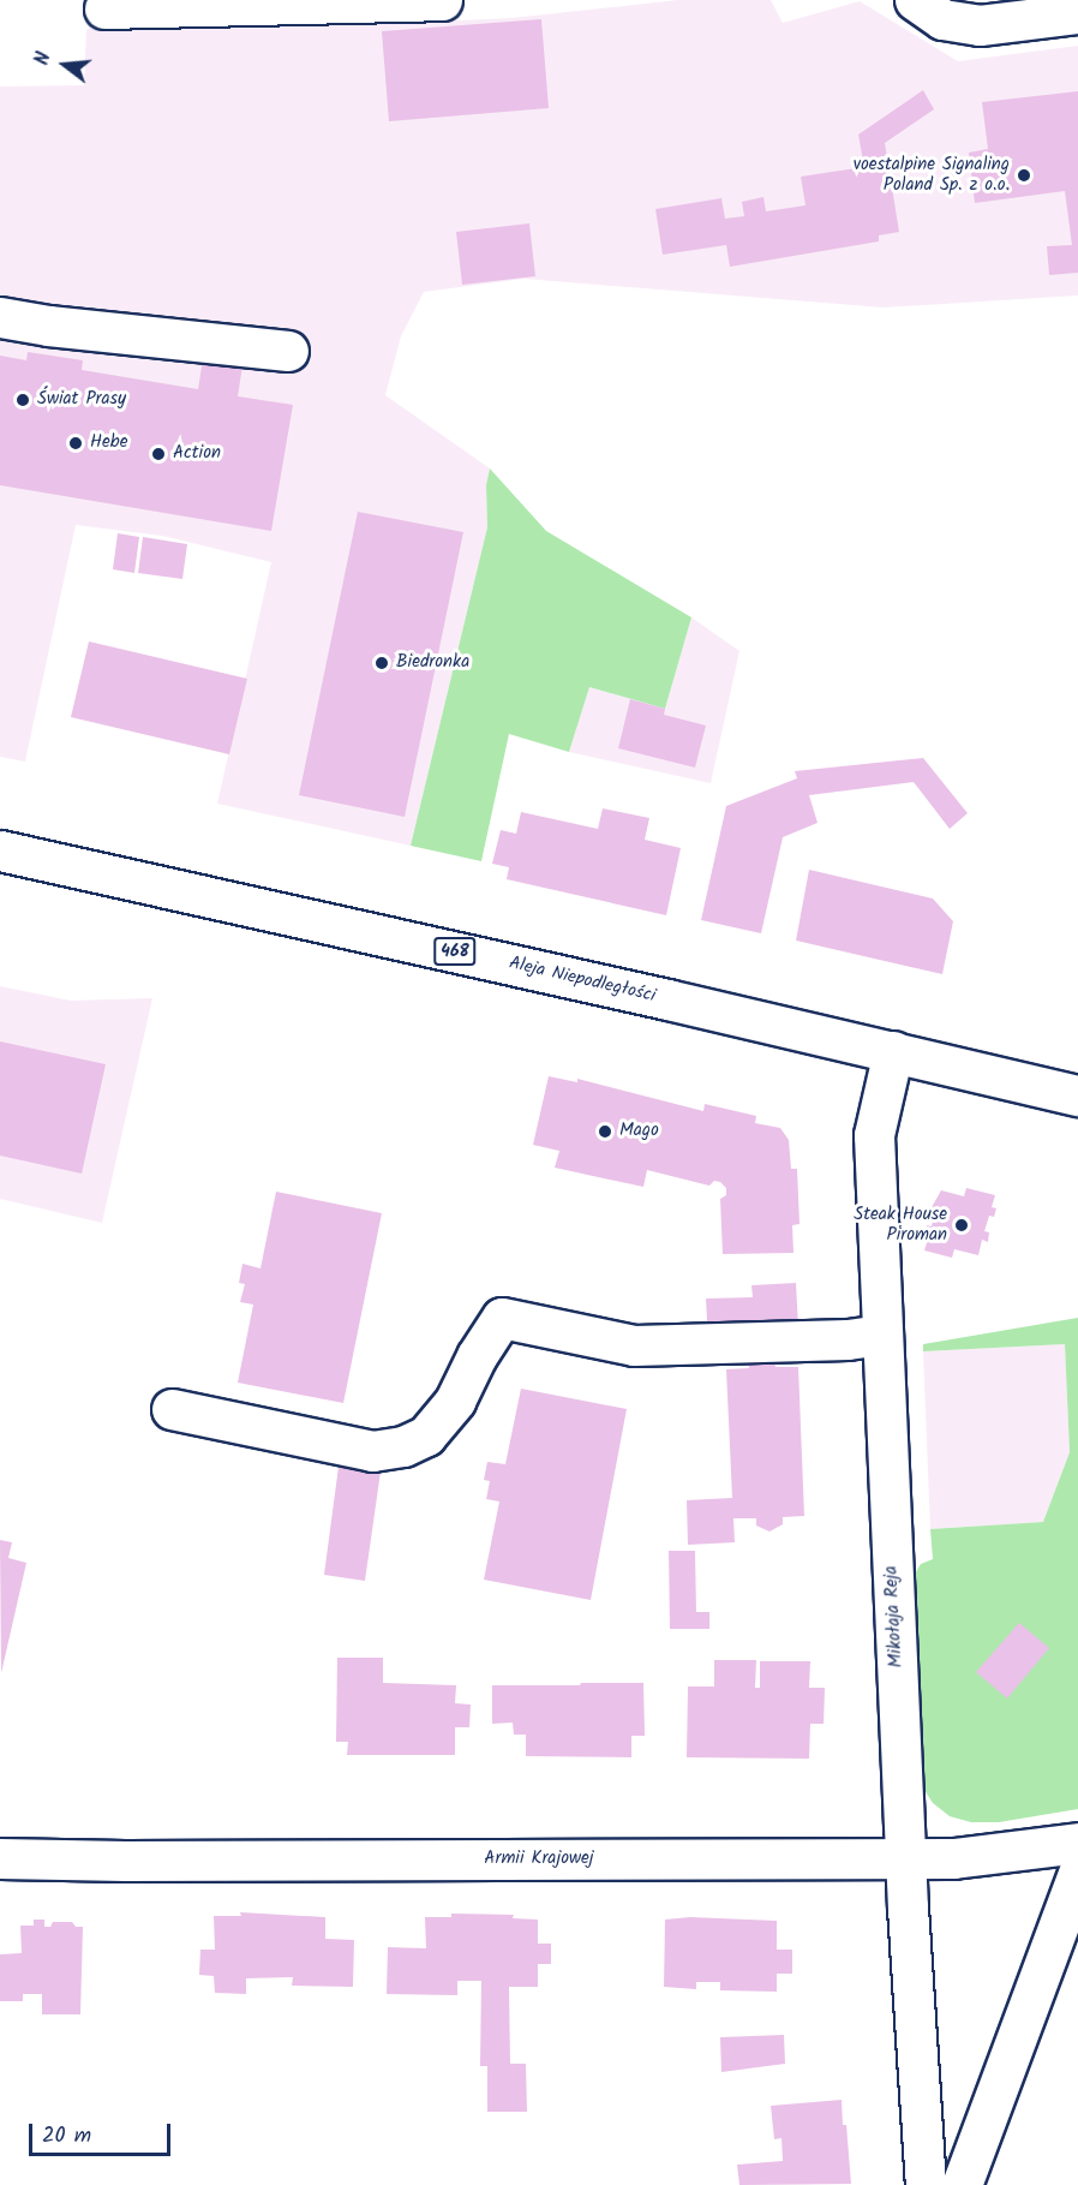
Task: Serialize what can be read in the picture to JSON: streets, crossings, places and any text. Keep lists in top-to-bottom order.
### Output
{
  "streets": {
    "street": [
      "468",
      "Aleja Niepodległości",
      "Mikołaja Reja",
      "Armii Krajowej"
    ]
  },
  "crossings": [
    ["Aleja Niepodległości", "Mikołaja Reja"],
    ["Mikołaja Reja", "Armii Krajowej"]
  ],
  "places": [
    "voestalpine Signaling Poland Sp. z o.o.",
    "Świat Prasy",
    "Hebe",
    "Action",
    "Biedronka",
    "Mago",
    "Steak House Piroman"
  ],
  "scale_bar": "20 m",
  "north": "left"
}
